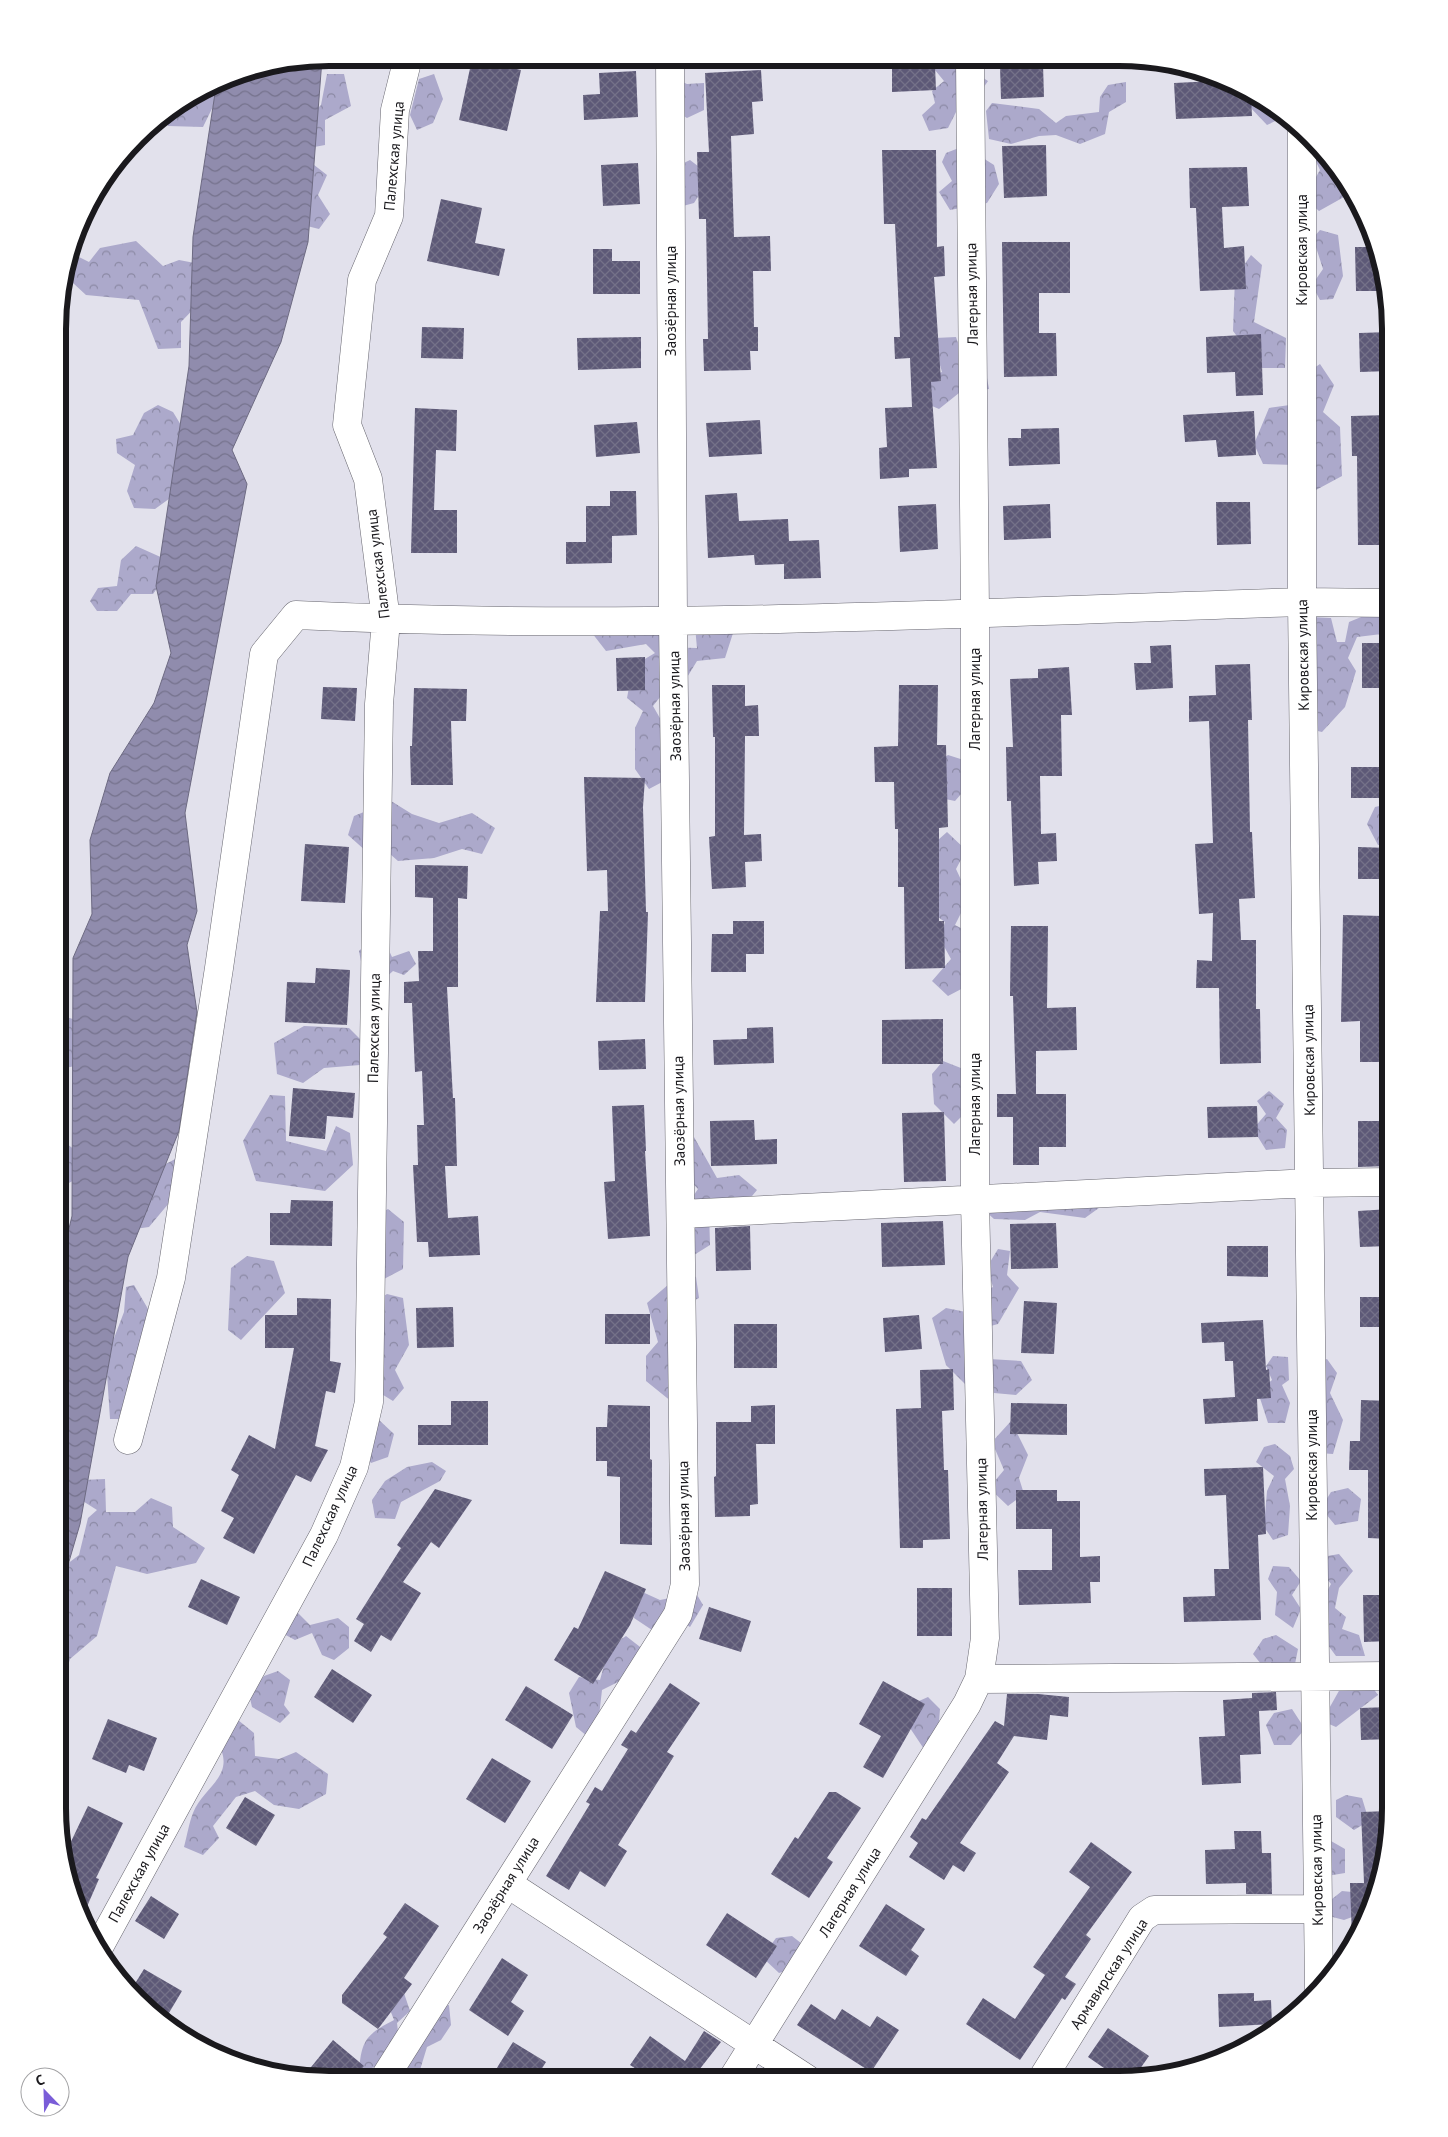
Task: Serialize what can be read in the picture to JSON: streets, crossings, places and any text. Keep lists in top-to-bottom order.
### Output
{
  "streets": {
    "street": [
      "Палехская улица",
      "Кировская улица",
      "Лагерная улица",
      "Заозёрная улица",
      "Армавирская улица"
    ]
  },
  "crossings": [
    ["Кировская улица", "Армавирская улица"]
  ],
  "north": "top left"
}
